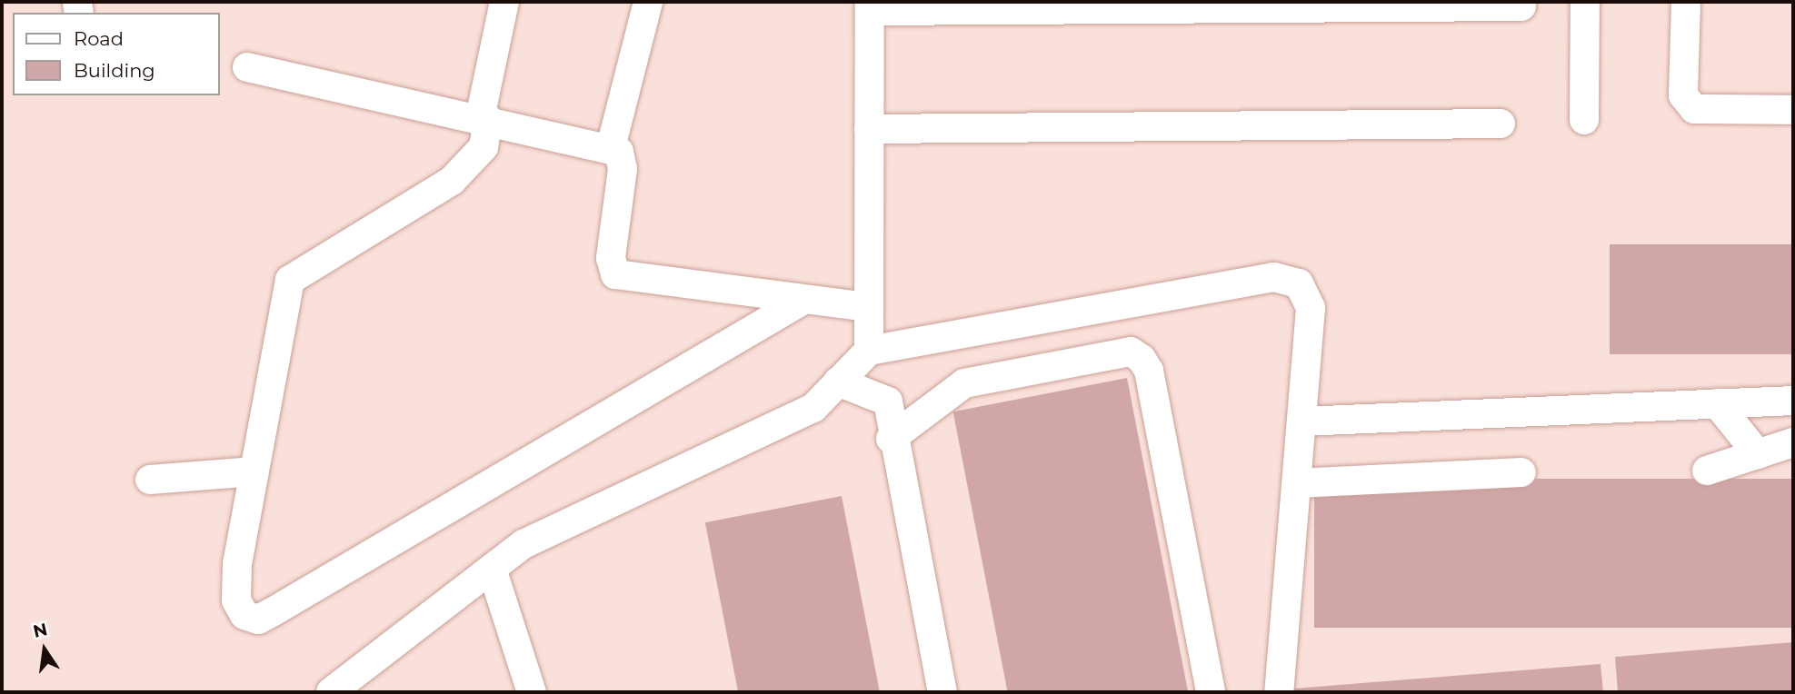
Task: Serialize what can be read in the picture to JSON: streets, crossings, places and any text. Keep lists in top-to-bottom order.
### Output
{
  "legend": ["Road", "Building"],
  "north": "top"
}
